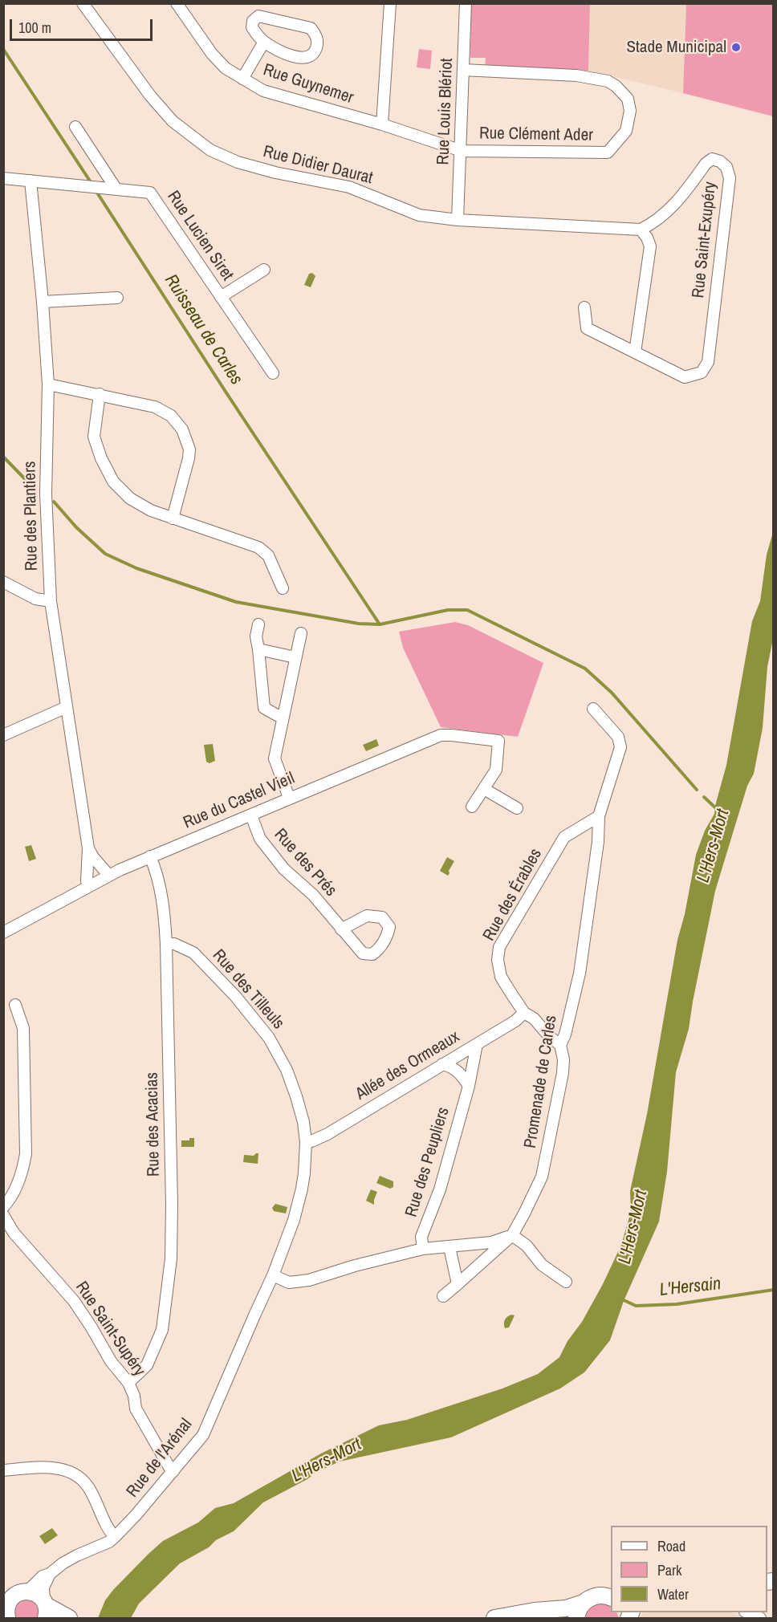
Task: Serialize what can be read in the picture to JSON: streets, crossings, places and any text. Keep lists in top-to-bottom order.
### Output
{
  "streets": {
    "street": [
      "Rue Guynemer",
      "Rue Louis Blériot",
      "Rue Clément Ader",
      "Rue Didier Daurat",
      "Rue Lucien Siret",
      "Rue Saint-Exupéry",
      "Rue des Plantiers",
      "Rue du Castel Vieil",
      "Rue des Prés",
      "Rue des Érables",
      "Rue des Tilleuls",
      "Allée des Ormeaux",
      "Promenade de Carles",
      "Rue des Acacias",
      "Rue des Peupliers",
      "Rue Saint-Supéry",
      "Rue de l'Arénal"
    ]
  },
  "crossings": [
    ["Rue Guynemer", "Rue Louis Blériot"],
    ["Rue Guynemer", "Rue Clément Ader"],
    ["Rue Louis Blériot", "Rue Clément Ader"],
    ["Rue Louis Blériot", "Rue Didier Daurat"],
    ["Rue Didier Daurat", "Rue Saint-Exupéry"],
    ["Rue Lucien Siret", "Rue des Plantiers"],
    ["Rue des Plantiers", "Rue du Castel Vieil"],
    ["Rue du Castel Vieil", "Rue des Prés"],
    ["Rue du Castel Vieil", "Rue des Acacias"],
    ["Rue des Érables", "Allée des Ormeaux"],
    ["Rue des Érables", "Promenade de Carles"],
    ["Rue des Tilleuls", "Allée des Ormeaux"],
    ["Rue des Tilleuls", "Rue des Acacias"],
    ["Rue des Tilleuls", "Rue de l'Arénal"],
    ["Allée des Ormeaux", "Rue des Peupliers"],
    ["Rue des Acacias", "Rue Saint-Supéry"],
    ["Rue Saint-Supéry", "Rue de l'Arénal"]
  ],
  "water": ["Ruisseau de Carles", "L'Hers-Mort", "L'Hersain"],
  "places": ["Stade Municipal"],
  "legend": ["Road", "Park", "Water"],
  "scale_bar": "100 m"
}
